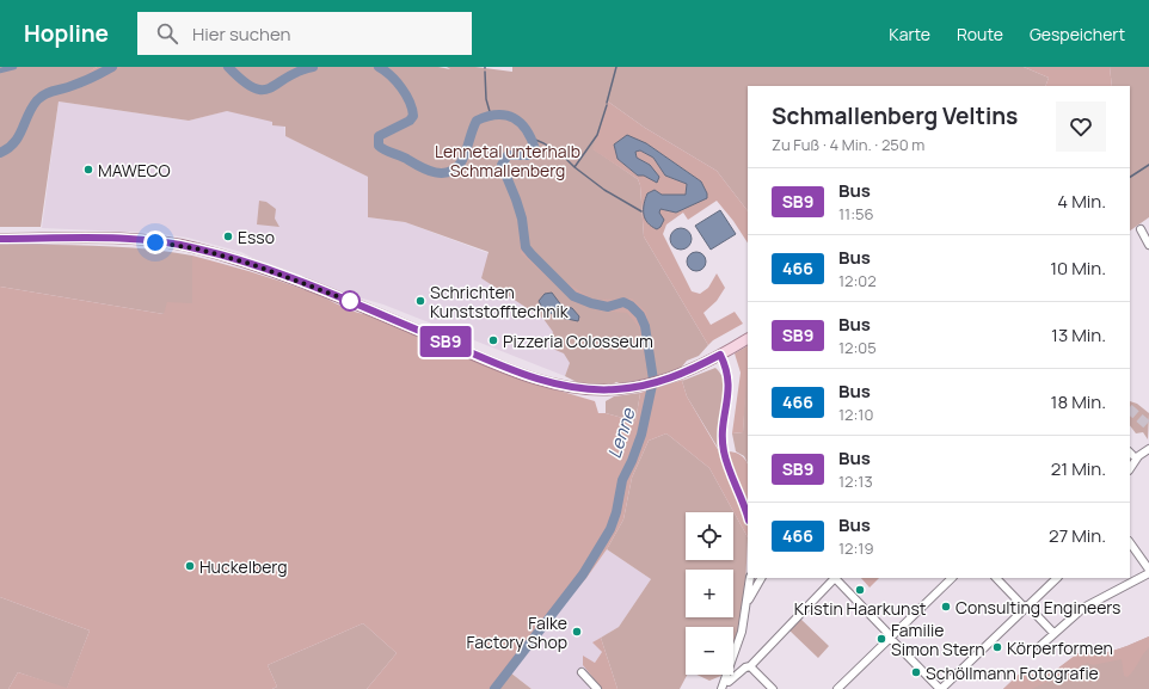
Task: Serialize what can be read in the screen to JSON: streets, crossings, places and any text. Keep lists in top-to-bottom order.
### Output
{
  "water": ["Lenne"],
  "parks": ["Lennetal unterhalb Schmallenberg"],
  "places": [
    "MAWECO",
    "Esso",
    "Schrichten Kunststofftechnik",
    "Pizzeria Colosseum",
    "Huckelberg",
    "Kristin Haarkunst",
    "Consulting Engineers",
    "Falke Factory Shop",
    "Familie Simon Stern",
    "Körperformen",
    "Schöllmann Fotografie"
  ],
  "lines": ["bus line SB9"],
  "page": {
    "header": "Hopline",
    "search": "Hier suchen",
    "nav": ["Karte", "Route", "Gespeichert"],
    "on_map": "SB9",
    "heading": ["Schmallenberg Veltins", "Zu Fuß · 4 Min. · 250 m"],
    "list": [
      {
        "mark": "SB9",
        "name": "Bus",
        "note": "11:56",
        "value": "4 Min."
      },
      {
        "mark": "466",
        "name": "Bus",
        "note": "12:02",
        "value": "10 Min."
      },
      {
        "mark": "SB9",
        "name": "Bus",
        "note": "12:05",
        "value": "13 Min."
      },
      {
        "mark": "466",
        "name": "Bus",
        "note": "12:10",
        "value": "18 Min."
      },
      {
        "mark": "SB9",
        "name": "Bus",
        "note": "12:13",
        "value": "21 Min."
      },
      {
        "mark": "466",
        "name": "Bus",
        "note": "12:19",
        "value": "27 Min."
      }
    ],
    "map_buttons": ["+", "−"]
  }
}
